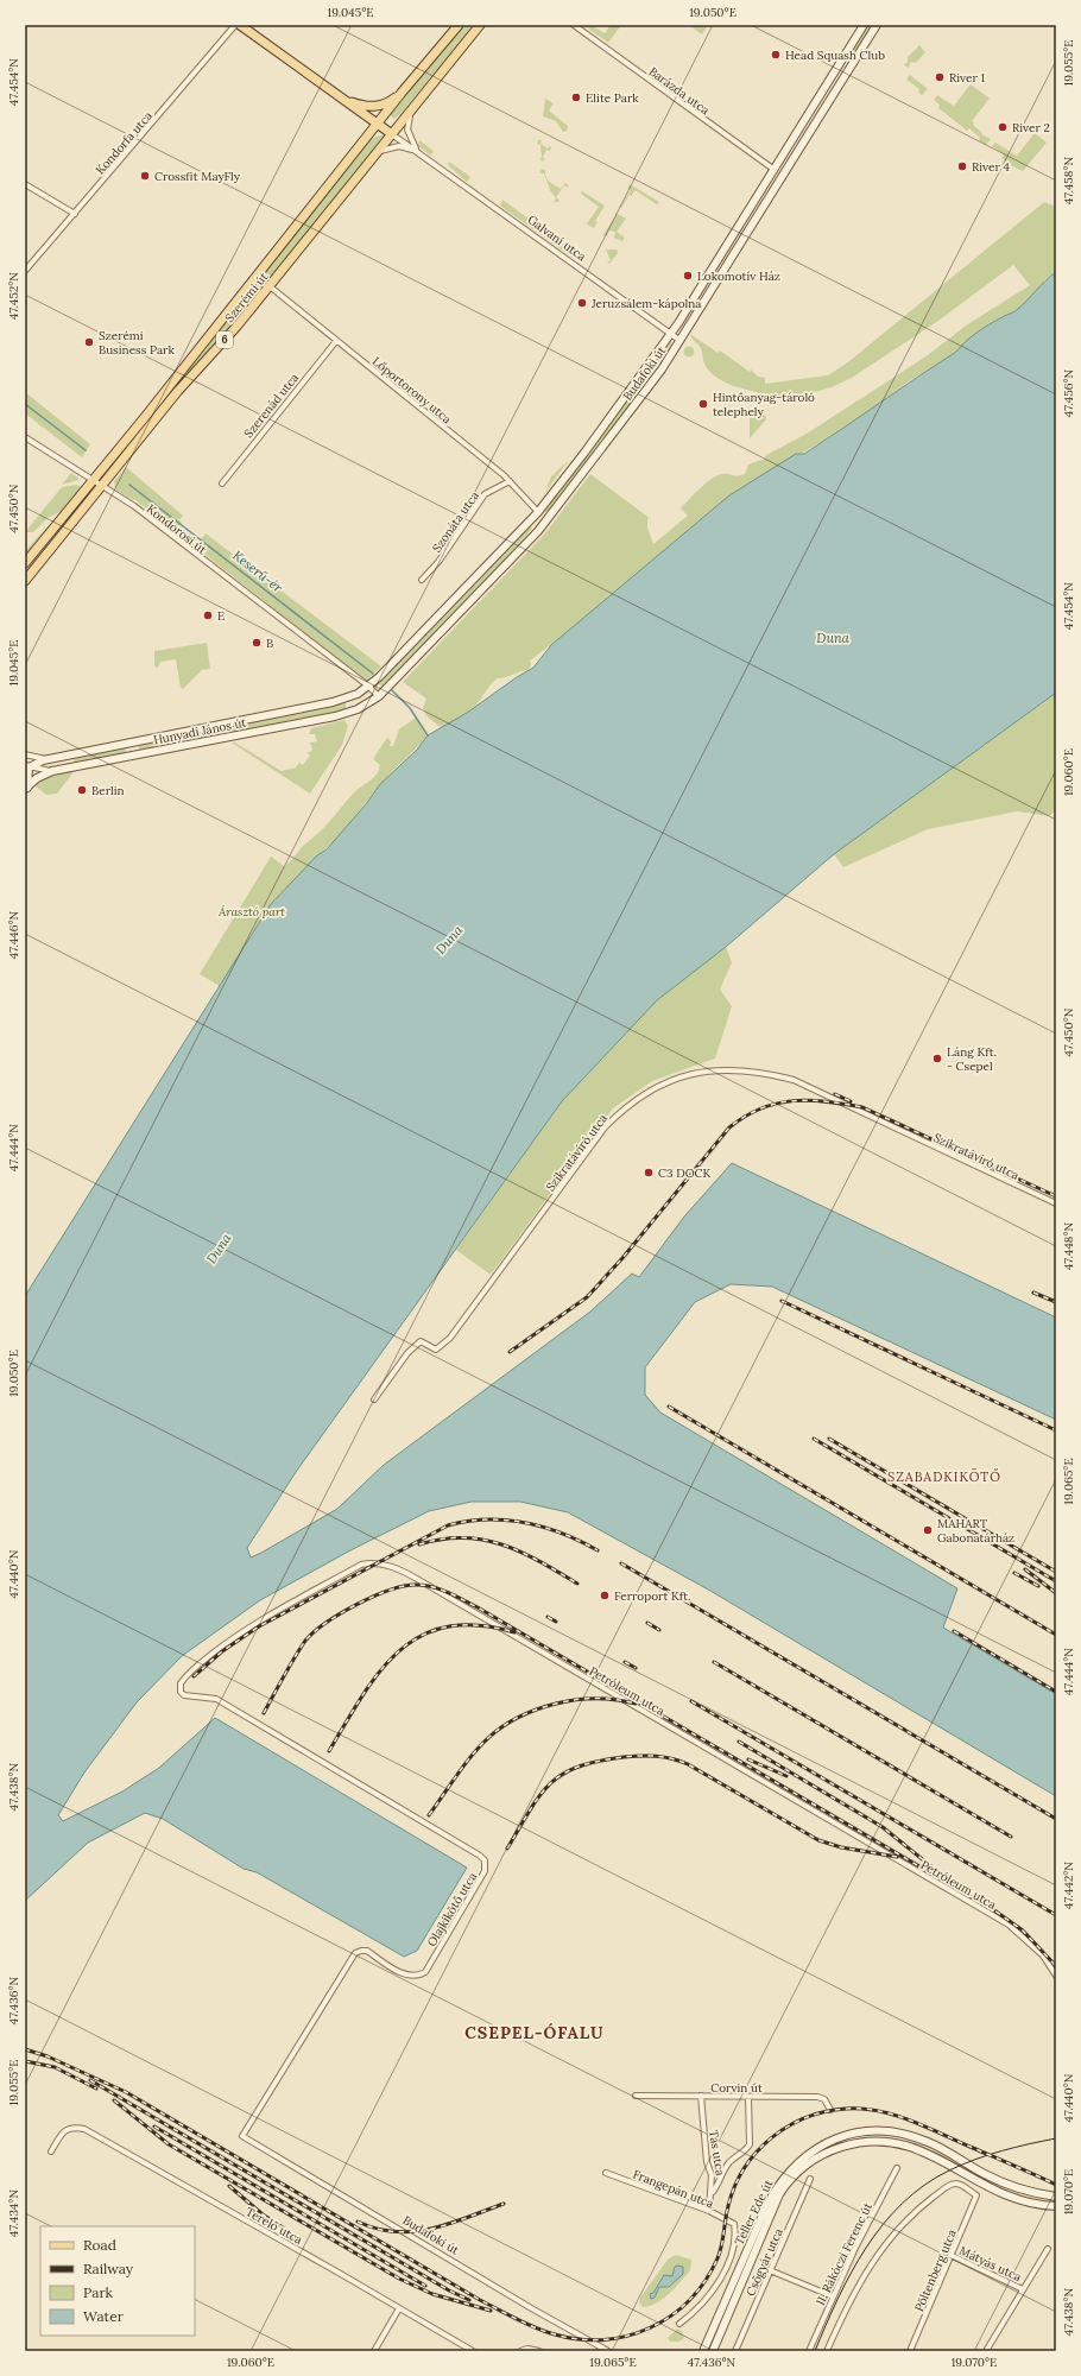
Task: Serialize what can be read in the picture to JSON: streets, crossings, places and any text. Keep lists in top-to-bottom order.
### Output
{
  "streets": {
    "main road": [
      "Galvani utca",
      "Szerémi út",
      "6",
      "Budafoki út",
      "Hunyadi János út",
      "Teller Ede út"
    ],
    "street": [
      "Barázda utca",
      "Kondorfa utca",
      "Lőportorony utca",
      "Szerenád utca",
      "Szonáta utca",
      "Kondorosi út",
      "Szikratávíró utca",
      "Petróleum utca",
      "Olajkikötő utca",
      "Corvin út",
      "Tas utca",
      "Frangepán utca",
      "Terelő utca",
      "II. Rákóczi Ferenc út",
      "Csőgyár utca",
      "Mátyás utca",
      "Pöltenberg utca"
    ]
  },
  "crossings": [
    ["Barázda utca", "Budafoki út"],
    ["Galvani utca", "Szerémi út"],
    ["Galvani utca", "Budafoki út"],
    ["Szerémi út", "Lőportorony utca"],
    ["Szerémi út", "Kondorosi út"],
    ["Budafoki út", "Lőportorony utca"],
    ["Budafoki út", "Kondorosi út"],
    ["Budafoki út", "Hunyadi János út"],
    ["Budafoki út", "Olajkikötő utca"],
    ["Lőportorony utca", "Szerenád utca"],
    ["Lőportorony utca", "Szonáta utca"],
    ["Kondorosi út", "Hunyadi János út"],
    ["Petróleum utca", "Olajkikötő utca"],
    ["Corvin út", "Tas utca"],
    ["Tas utca", "Frangepán utca"],
    ["Mátyás utca", "Pöltenberg utca"]
  ],
  "districts": ["SZABADKIKÖTŐ", "CSEPEL-ÓFALU"],
  "water": ["Keserű-ér", "Duna"],
  "parks": ["Árasztó part"],
  "places": [
    "Head Squash Club",
    "River 1",
    "Elite Park",
    "River 2",
    "River 4",
    "Crossfit MayFly",
    "Lokomotív Ház",
    "Jeruzsálem-kápolna",
    "Szerémi Business Park",
    "Hintőanyag-tároló telephely",
    "E",
    "B",
    "Berlin",
    "Láng Kft. - Csepel",
    "C3 DOCK",
    "MAHART Gabonatárház",
    "Ferroport Kft."
  ],
  "legend": [
    "Road",
    "Railway",
    "Park",
    "Water"
  ],
  "coordinates": [
    "19.045°E",
    "19.050°E",
    "19.055°E",
    "47.454°N",
    "47.458°N",
    "47.452°N",
    "47.456°N",
    "47.450°N",
    "19.060°E",
    "47.446°N",
    "47.444°N",
    "47.448°N",
    "19.065°E",
    "47.440°N",
    "47.438°N",
    "47.442°N",
    "47.436°N",
    "19.070°E",
    "47.434°N"
  ]
}
